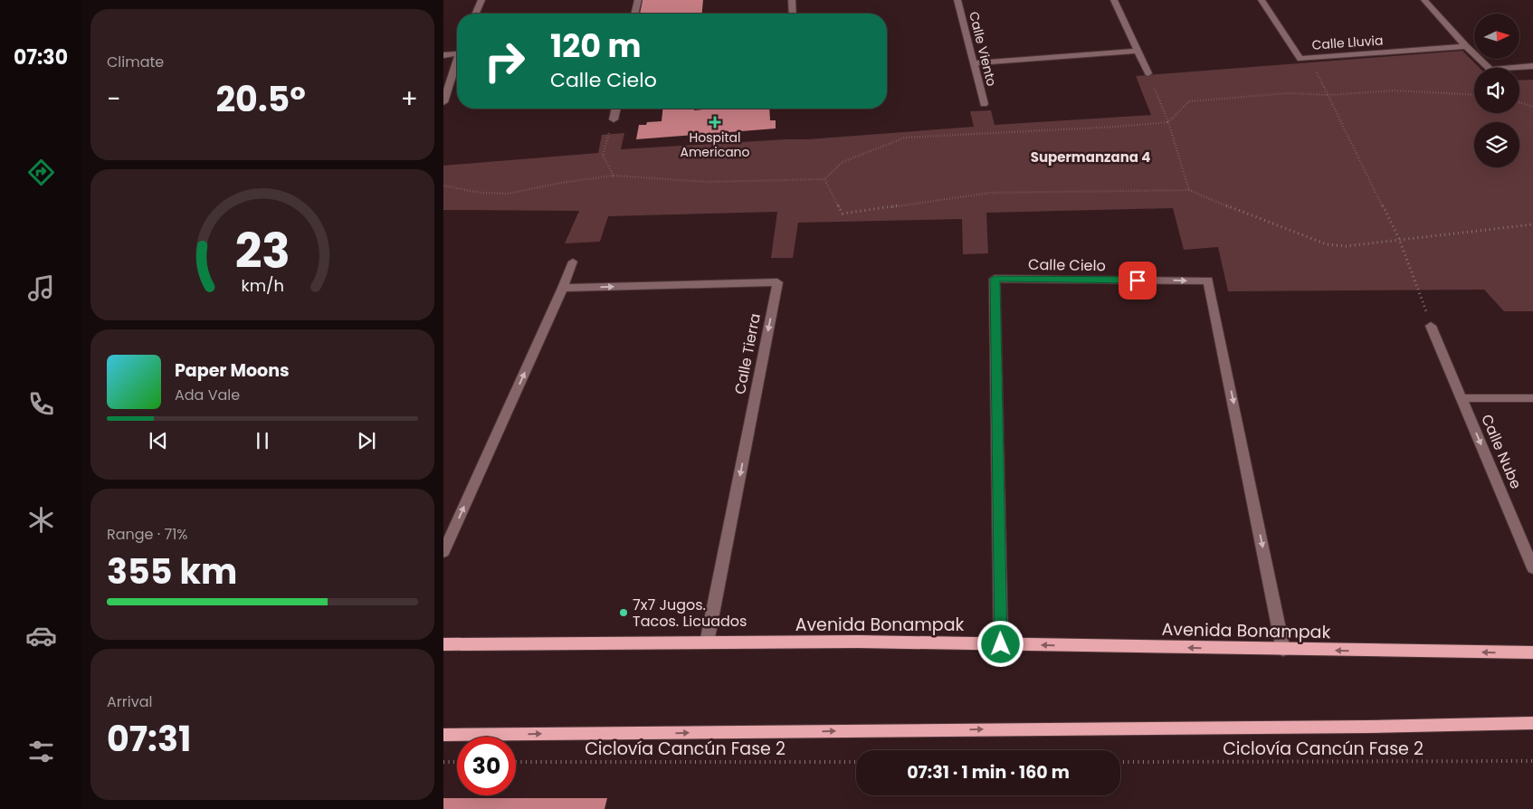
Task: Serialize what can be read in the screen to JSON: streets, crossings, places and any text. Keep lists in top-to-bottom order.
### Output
{
  "streets": {
    "main road": ["Avenida Bonampak"],
    "street": [
      "Calle Lluvia",
      "Calle Viento",
      "Calle Cielo",
      "Calle Tierra",
      "Calle Nube"
    ],
    "path": ["Ciclovía Cancún Fase 2"]
  },
  "crossings": [
    ["Calle Cielo", "Avenida Bonampak"],
    ["Calle Tierra", "Avenida Bonampak"]
  ],
  "one_way": ["Calle Nube"],
  "districts": ["Supermanzana 4"],
  "places": {
    "health": ["Hospital Americano"],
    "other": ["7x7 Jugos. Tacos. Licuados"]
  },
  "north": "right",
  "page": {
    "tabs": "07:30",
    "tile": [
      "Climate",
      ["Range · 71%", "355 km"],
      ["Arrival", "07:31"]
    ],
    "turn": ["120 m", "Calle Cielo"],
    "heat": ["−", "20.5°", "+"],
    "song": ["Paper Moons", "Ada Vale"],
    "limit": "30",
    "trip": "07:31 · 1 min · 160 m",
    "gauge": ["23", "km/h"]
  }
}
